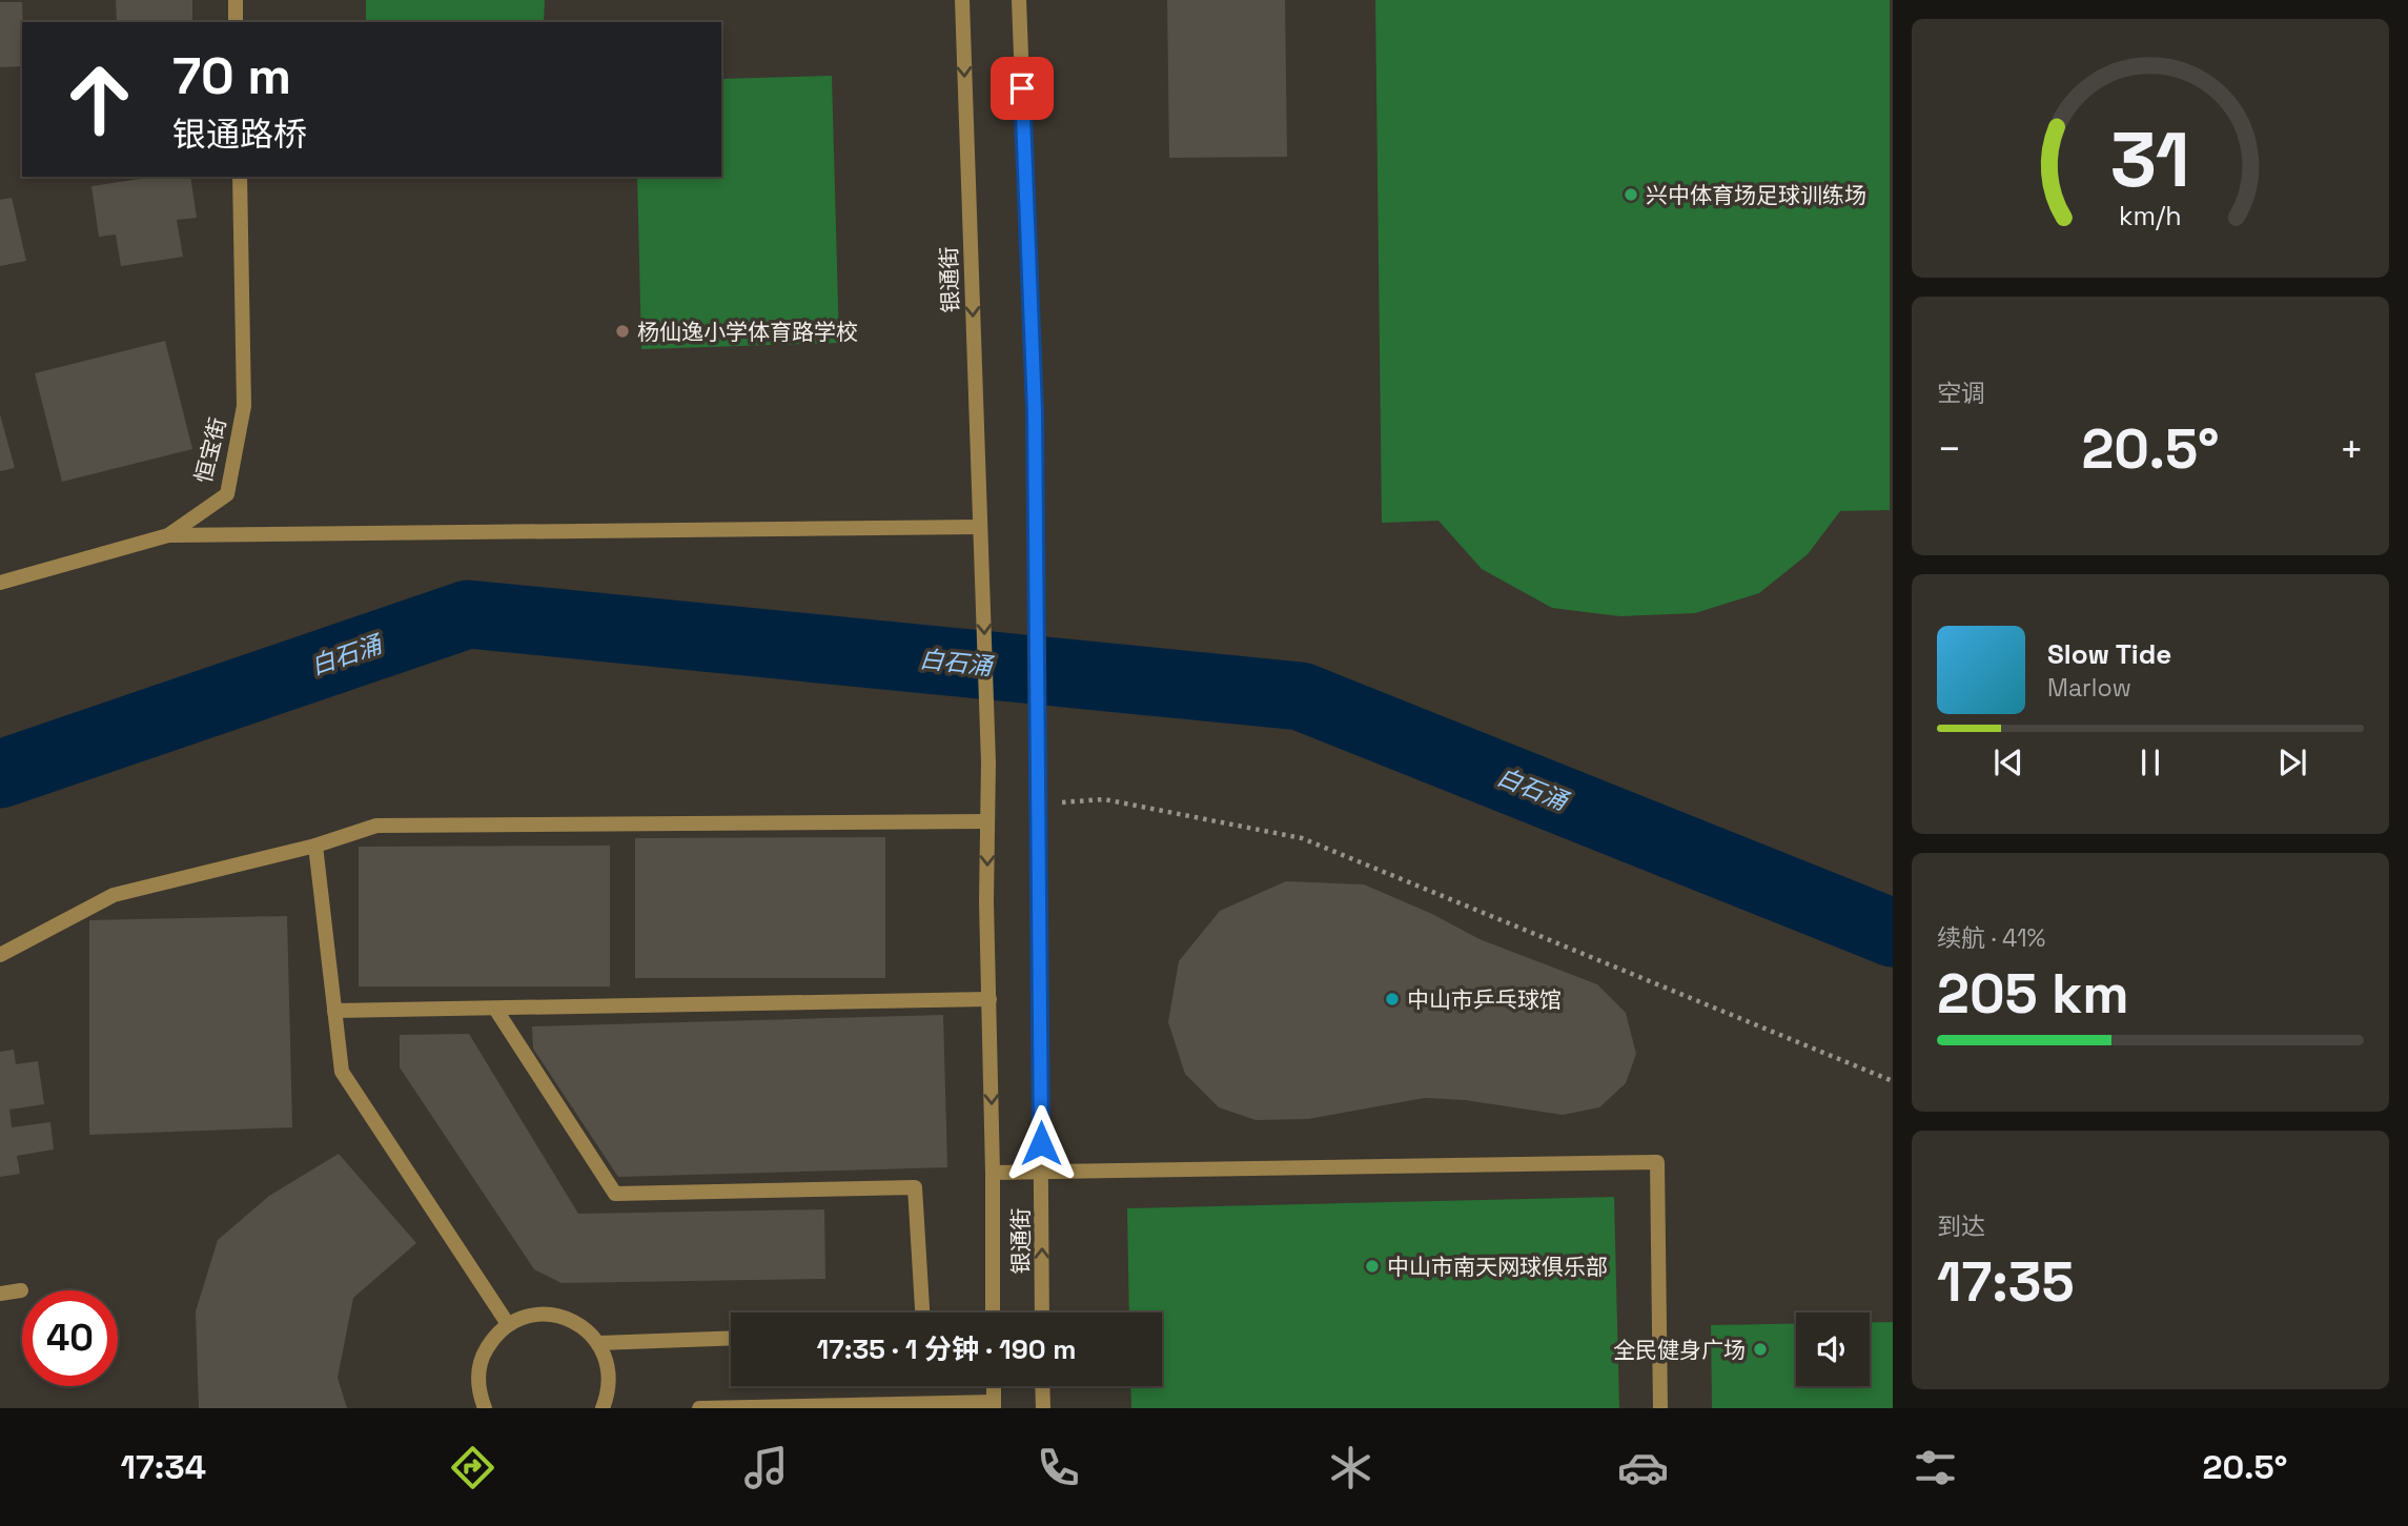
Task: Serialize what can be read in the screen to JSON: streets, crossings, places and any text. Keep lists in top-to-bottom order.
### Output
{
  "streets": {
    "street": ["银通街", "恒宝街"]
  },
  "water": ["白石涌"],
  "places": [
    "兴中体育场足球训练场",
    "杨仙逸小学体育路学校",
    "中山市乒乓球馆",
    "中山市南天网球俱乐部",
    "全民健身广场"
  ],
  "page": {
    "turn": ["70 m", "银通路桥"],
    "tile": [
      "空调",
      ["续航 · 41%", "205 km"],
      ["到达", "17:35"]
    ],
    "heat": ["−", "20.5°", "+"],
    "song": ["Slow Tide", "Marlow"],
    "limit": "40",
    "trip": "17:35 · 1 分钟 · 190 m",
    "tabs": ["17:34", "20.5°"],
    "gauge": ["31", "km/h"]
  }
}
